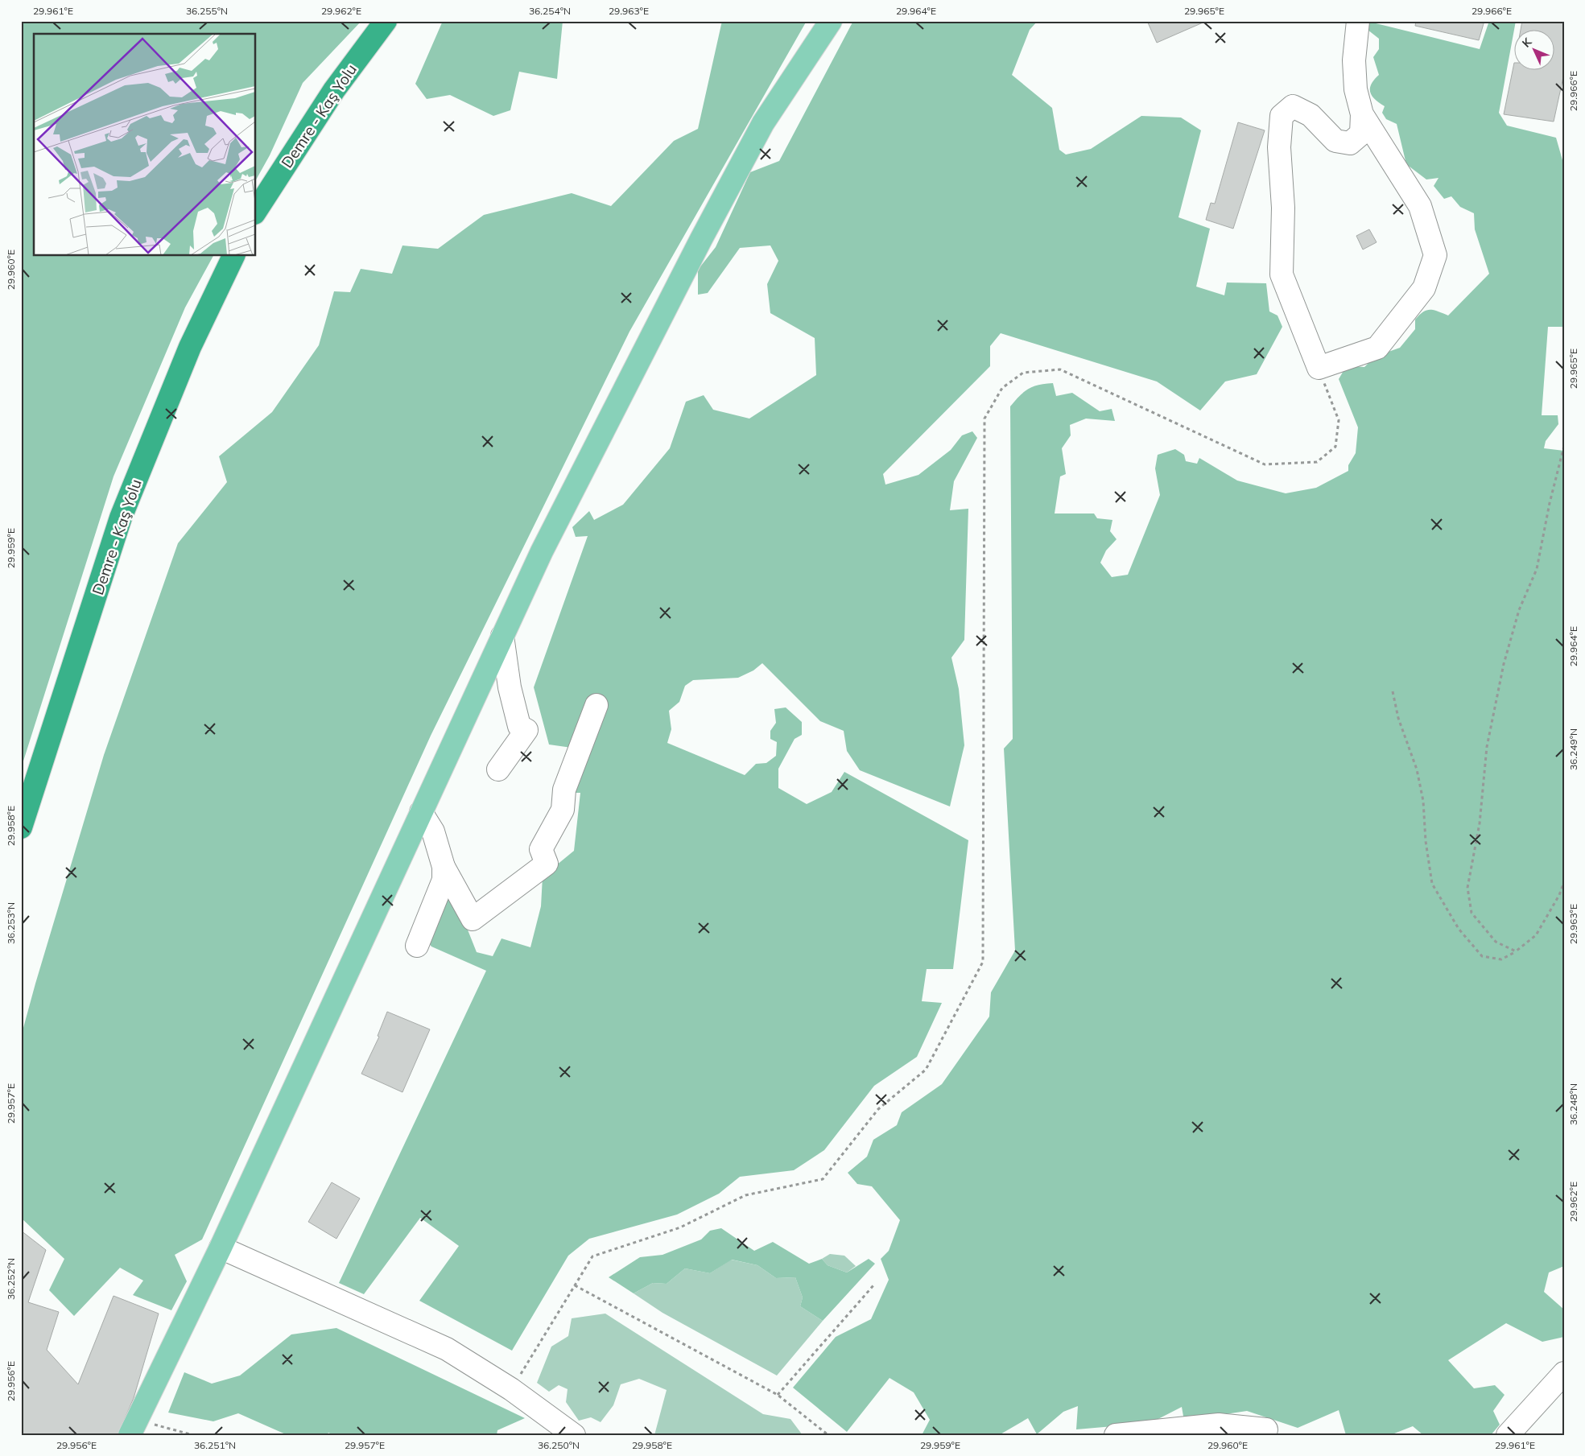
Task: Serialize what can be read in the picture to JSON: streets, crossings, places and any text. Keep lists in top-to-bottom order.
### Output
{
  "streets": {
    "highway": ["Demre - Kaş Yolu"]
  },
  "north": "top left",
  "coordinates": [
    "29.961°E",
    "36.255°N",
    "29.962°E",
    "36.254°N",
    "29.963°E",
    "29.964°E",
    "29.965°E",
    "29.966°E",
    "29.960°E",
    "29.959°E",
    "36.249°N",
    "29.958°E",
    "36.253°N",
    "29.957°E",
    "36.248°N",
    "36.252°N",
    "29.956°E",
    "36.251°N",
    "36.250°N"
  ]
}
